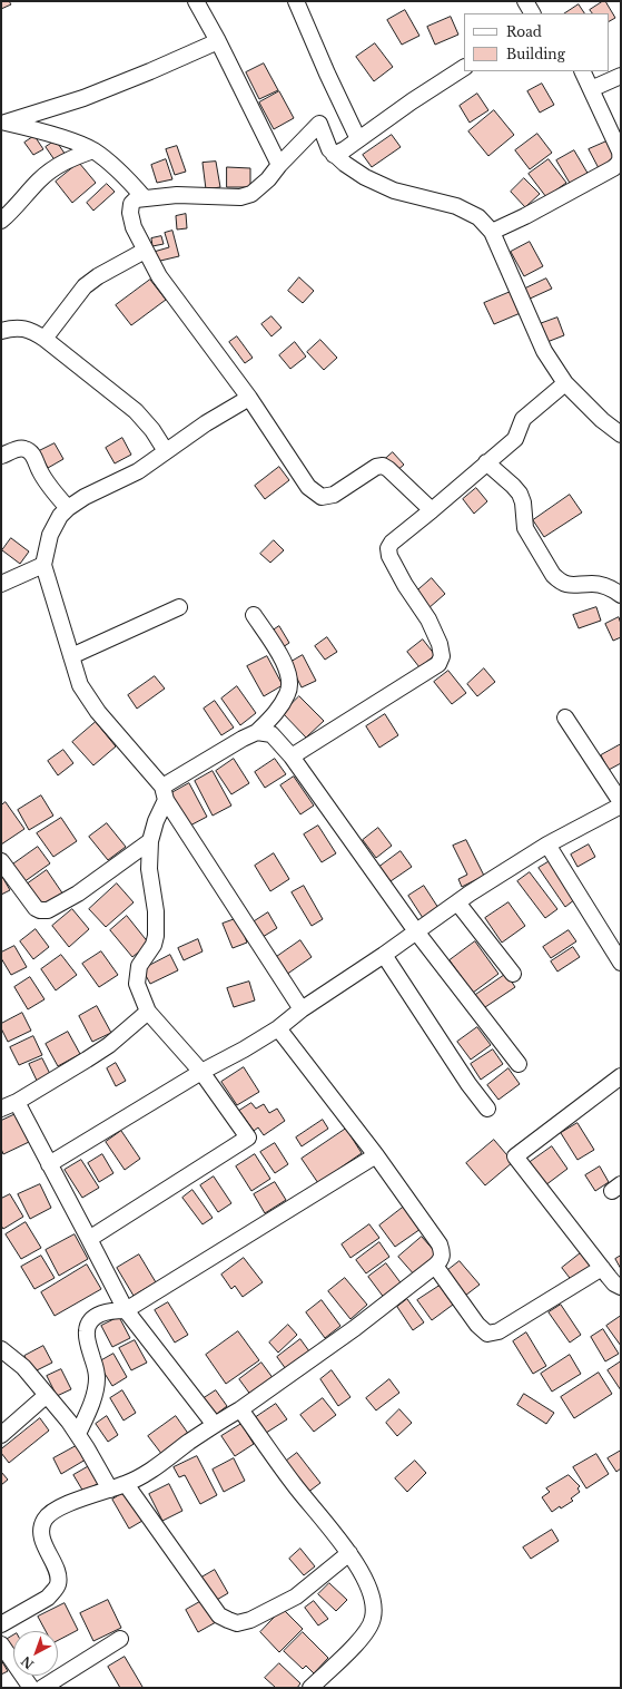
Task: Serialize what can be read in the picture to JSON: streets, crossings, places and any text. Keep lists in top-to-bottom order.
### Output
{
  "legend": ["Road", "Building"],
  "north": "bottom left"
}
